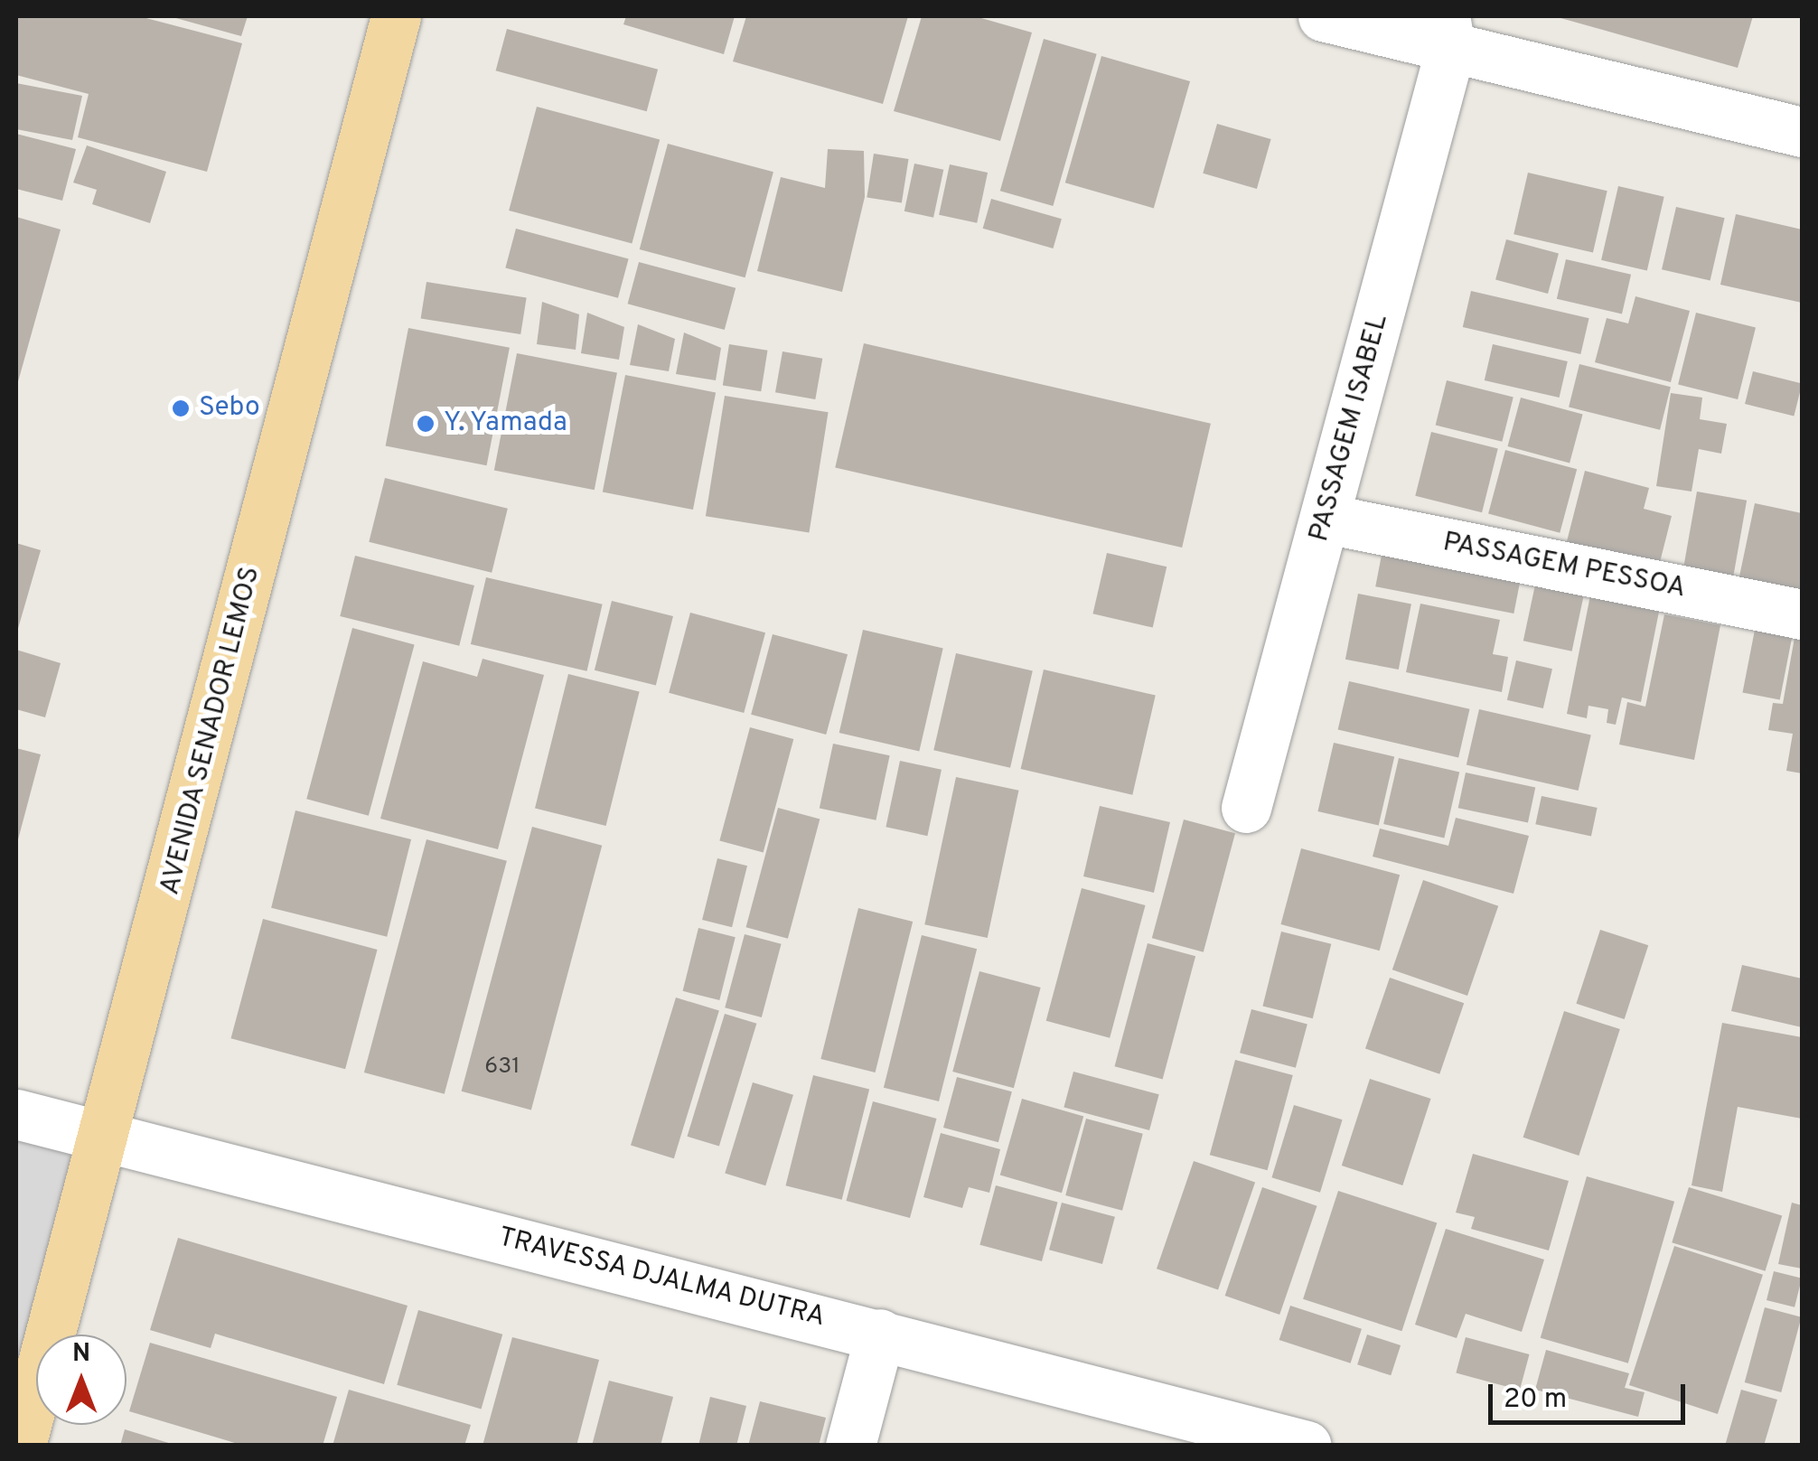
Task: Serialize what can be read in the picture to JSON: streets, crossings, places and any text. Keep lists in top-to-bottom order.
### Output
{
  "streets": {
    "main road": ["AVENIDA SENADOR LEMOS"],
    "street": ["PASSAGEM ISABEL", "PASSAGEM PESSOA", "TRAVESSA DJALMA DUTRA"]
  },
  "crossings": [
    ["PASSAGEM ISABEL", "PASSAGEM PESSOA"],
    ["AVENIDA SENADOR LEMOS", "TRAVESSA DJALMA DUTRA"]
  ],
  "places": ["Sebo", "Y. Yamada"],
  "house_numbers": ["631"],
  "scale_bar": "20 m",
  "north": "top"
}
